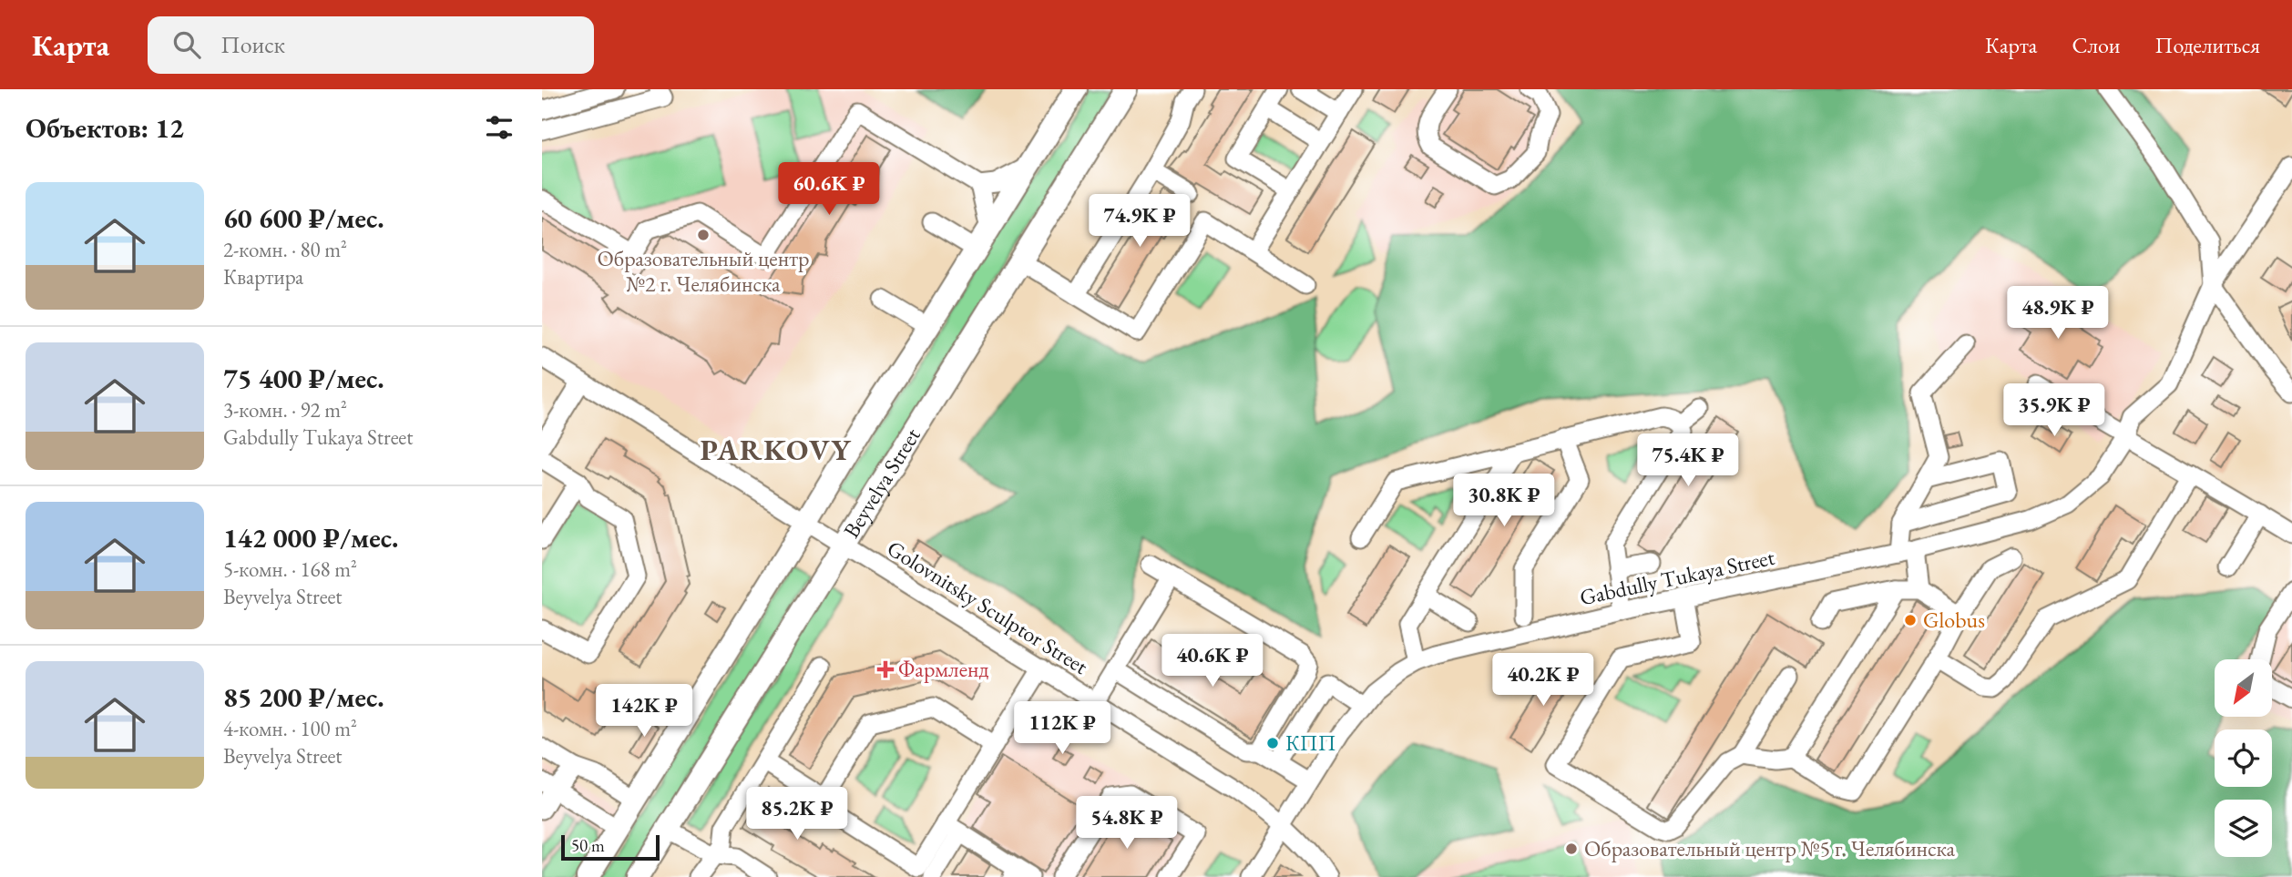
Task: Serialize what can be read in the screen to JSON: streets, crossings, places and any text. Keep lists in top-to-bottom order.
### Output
{
  "streets": {
    "main road": ["Beyvelya Street"],
    "street": ["Gabdully Tukaya Street", "Golovnitsky Sculptor Street"]
  },
  "crossings": [
    ["Beyvelya Street", "Golovnitsky Sculptor Street"],
    ["Gabdully Tukaya Street", "Golovnitsky Sculptor Street"]
  ],
  "districts": ["PARKOVY"],
  "places": {
    "other": [
      "Образовательный центр №2 г. Челябинска",
      "Globus",
      "КПП",
      "Образовательный центр №5 г. Челябинска"
    ],
    "health": ["Фармленд"]
  },
  "scale_bar": "50 m",
  "north": "bottom left",
  "page": {
    "header": "Карта",
    "search": "Поиск",
    "nav": ["Карта", "Слои", "Поделиться"],
    "heading": "Объектов: 12",
    "price": [
      "60.6K ₽",
      "74.9K ₽",
      "48.9K ₽",
      "35.9K ₽",
      "75.4K ₽",
      "30.8K ₽",
      "40.6K ₽",
      "40.2K ₽",
      "142K ₽",
      "112K ₽",
      "85.2K ₽",
      "54.8K ₽"
    ],
    "list": [
      {
        "name": "60 600 ₽/мес.",
        "note": "2-комн. · 80 m² · Квартира"
      },
      {
        "name": "75 400 ₽/мес.",
        "note": "3-комн. · 92 m² · Gabdully Tukaya Street"
      },
      {
        "name": "142 000 ₽/мес.",
        "note": "5-комн. · 168 m² · Beyvelya Street"
      },
      {
        "name": "85 200 ₽/мес.",
        "note": "4-комн. · 100 m² · Beyvelya Street"
      }
    ],
    "scale": "50 m"
  }
}
